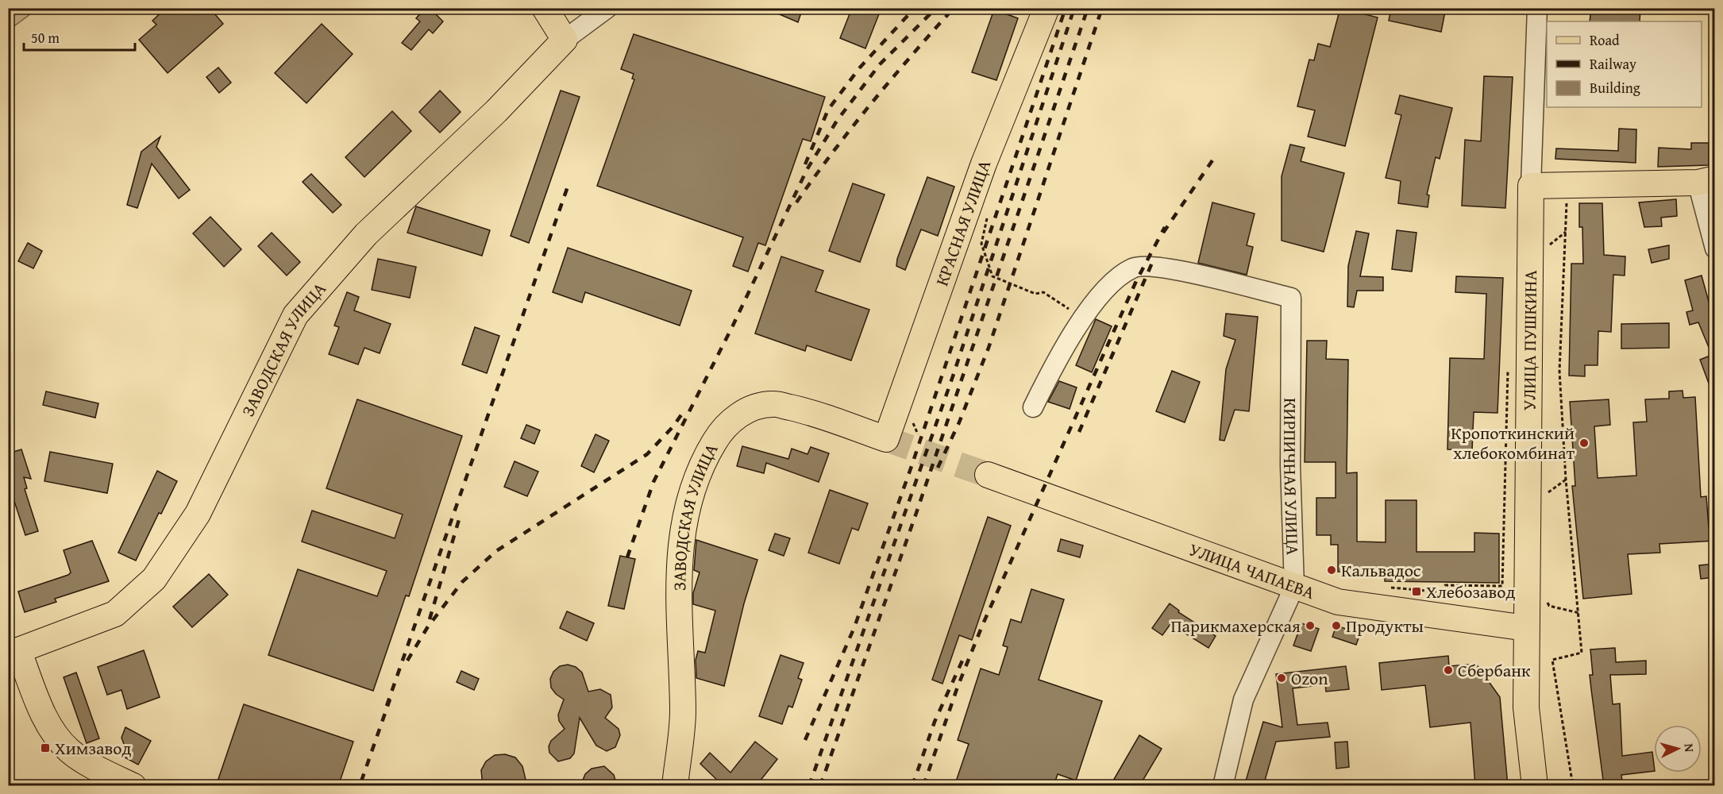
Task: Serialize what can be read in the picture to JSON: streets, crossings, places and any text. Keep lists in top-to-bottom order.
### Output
{
  "streets": {
    "main road": [
      "КРАСНАЯ УЛИЦА",
      "УЛИЦА ПУШКИНА",
      "ЗАВОДСКАЯ УЛИЦА",
      "УЛИЦА ЧАПАЕВА"
    ],
    "street": ["КИРПИЧНАЯ УЛИЦА"]
  },
  "crossings": [
    ["КРАСНАЯ УЛИЦА", "ЗАВОДСКАЯ УЛИЦА"],
    ["УЛИЦА ПУШКИНА", "УЛИЦА ЧАПАЕВА"],
    ["КИРПИЧНАЯ УЛИЦА", "УЛИЦА ЧАПАЕВА"]
  ],
  "places": {
    "other": [
      "Кропоткинский хлебокомбинат",
      "Кальвадос",
      "Парикмахерская",
      "Продукты",
      "Сбербанк",
      "Ozon"
    ],
    "transit": ["Хлебозавод", "Химзавод"]
  },
  "legend": ["Road", "Railway", "Building"],
  "scale_bar": "50 m",
  "north": "right"
}
